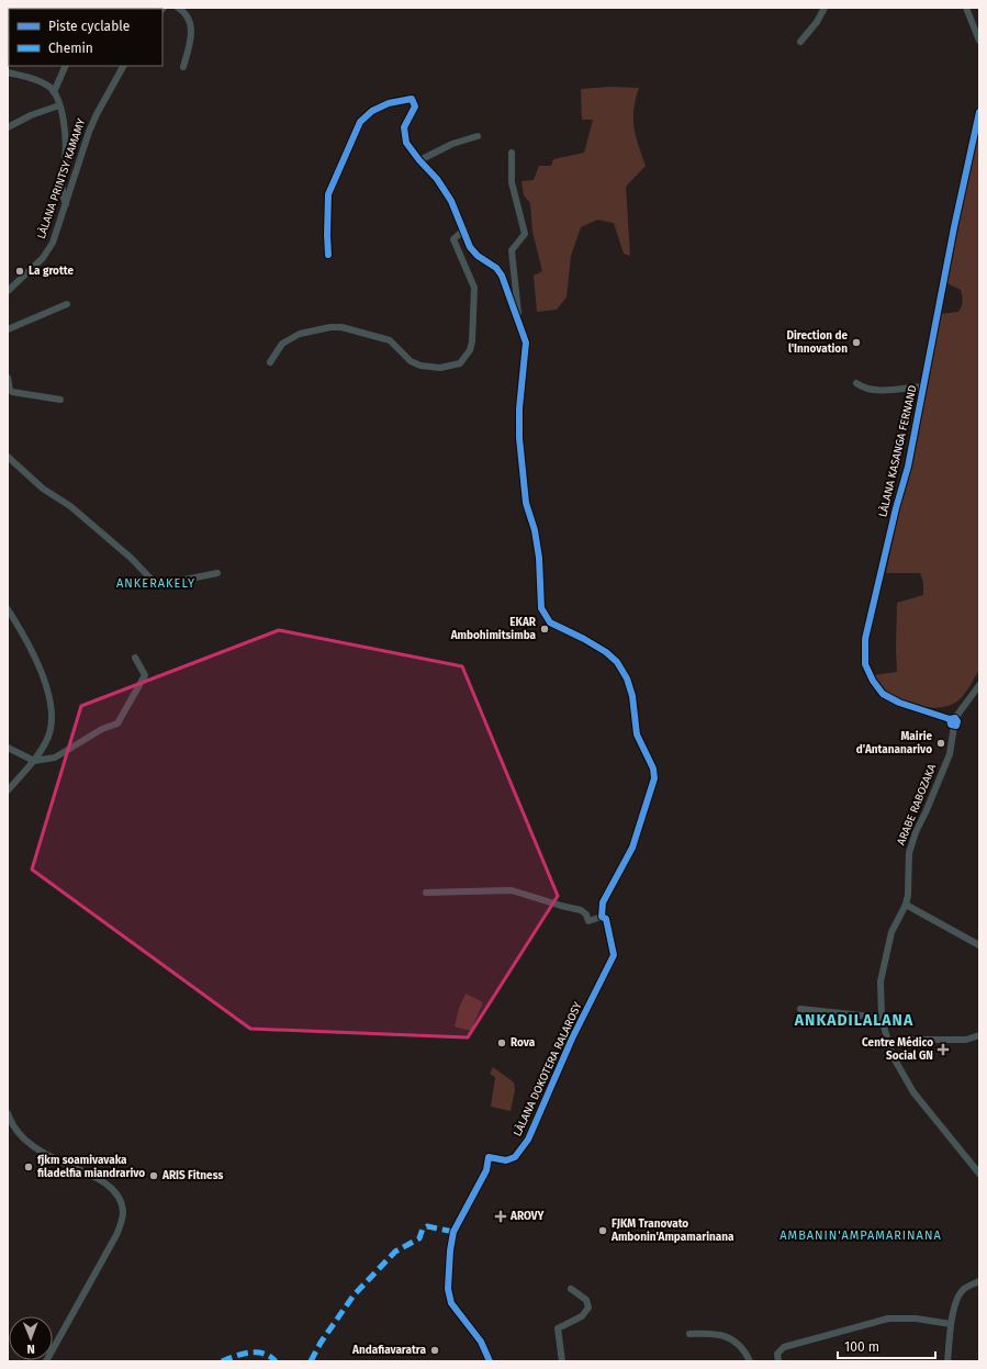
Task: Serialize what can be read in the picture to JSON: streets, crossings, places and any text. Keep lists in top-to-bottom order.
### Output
{
  "streets": {
    "street": [
      "LÀLANA PRINTSY KAMAMY",
      "LÀLANA KASANGA FERNAND",
      "ARABE RABOZAKA",
      "LÀLANA DOKOTERA RALAROSY"
    ]
  },
  "crossings": [
    ["LÀLANA KASANGA FERNAND", "ARABE RABOZAKA"]
  ],
  "districts": ["ANKERAKELY", "ANKADILALANA", "AMBANIN'AMPAMARINANA"],
  "places": {
    "other": [
      "La grotte",
      "Direction de l'Innovation",
      "EKAR Ambohimitsimba",
      "Mairie d'Antananarivo",
      "Rova",
      "fjkm soamivavaka filadelfia miandrarivo",
      "ARIS Fitness",
      "FJKM Tranovato Ambonin'Ampamarinana",
      "Andafiavaratra"
    ],
    "health": ["Centre Médico Social GN", "AROVY"]
  },
  "legend": ["Piste cyclable", "Chemin"],
  "scale_bar": "100 m",
  "north": "bottom"
}
